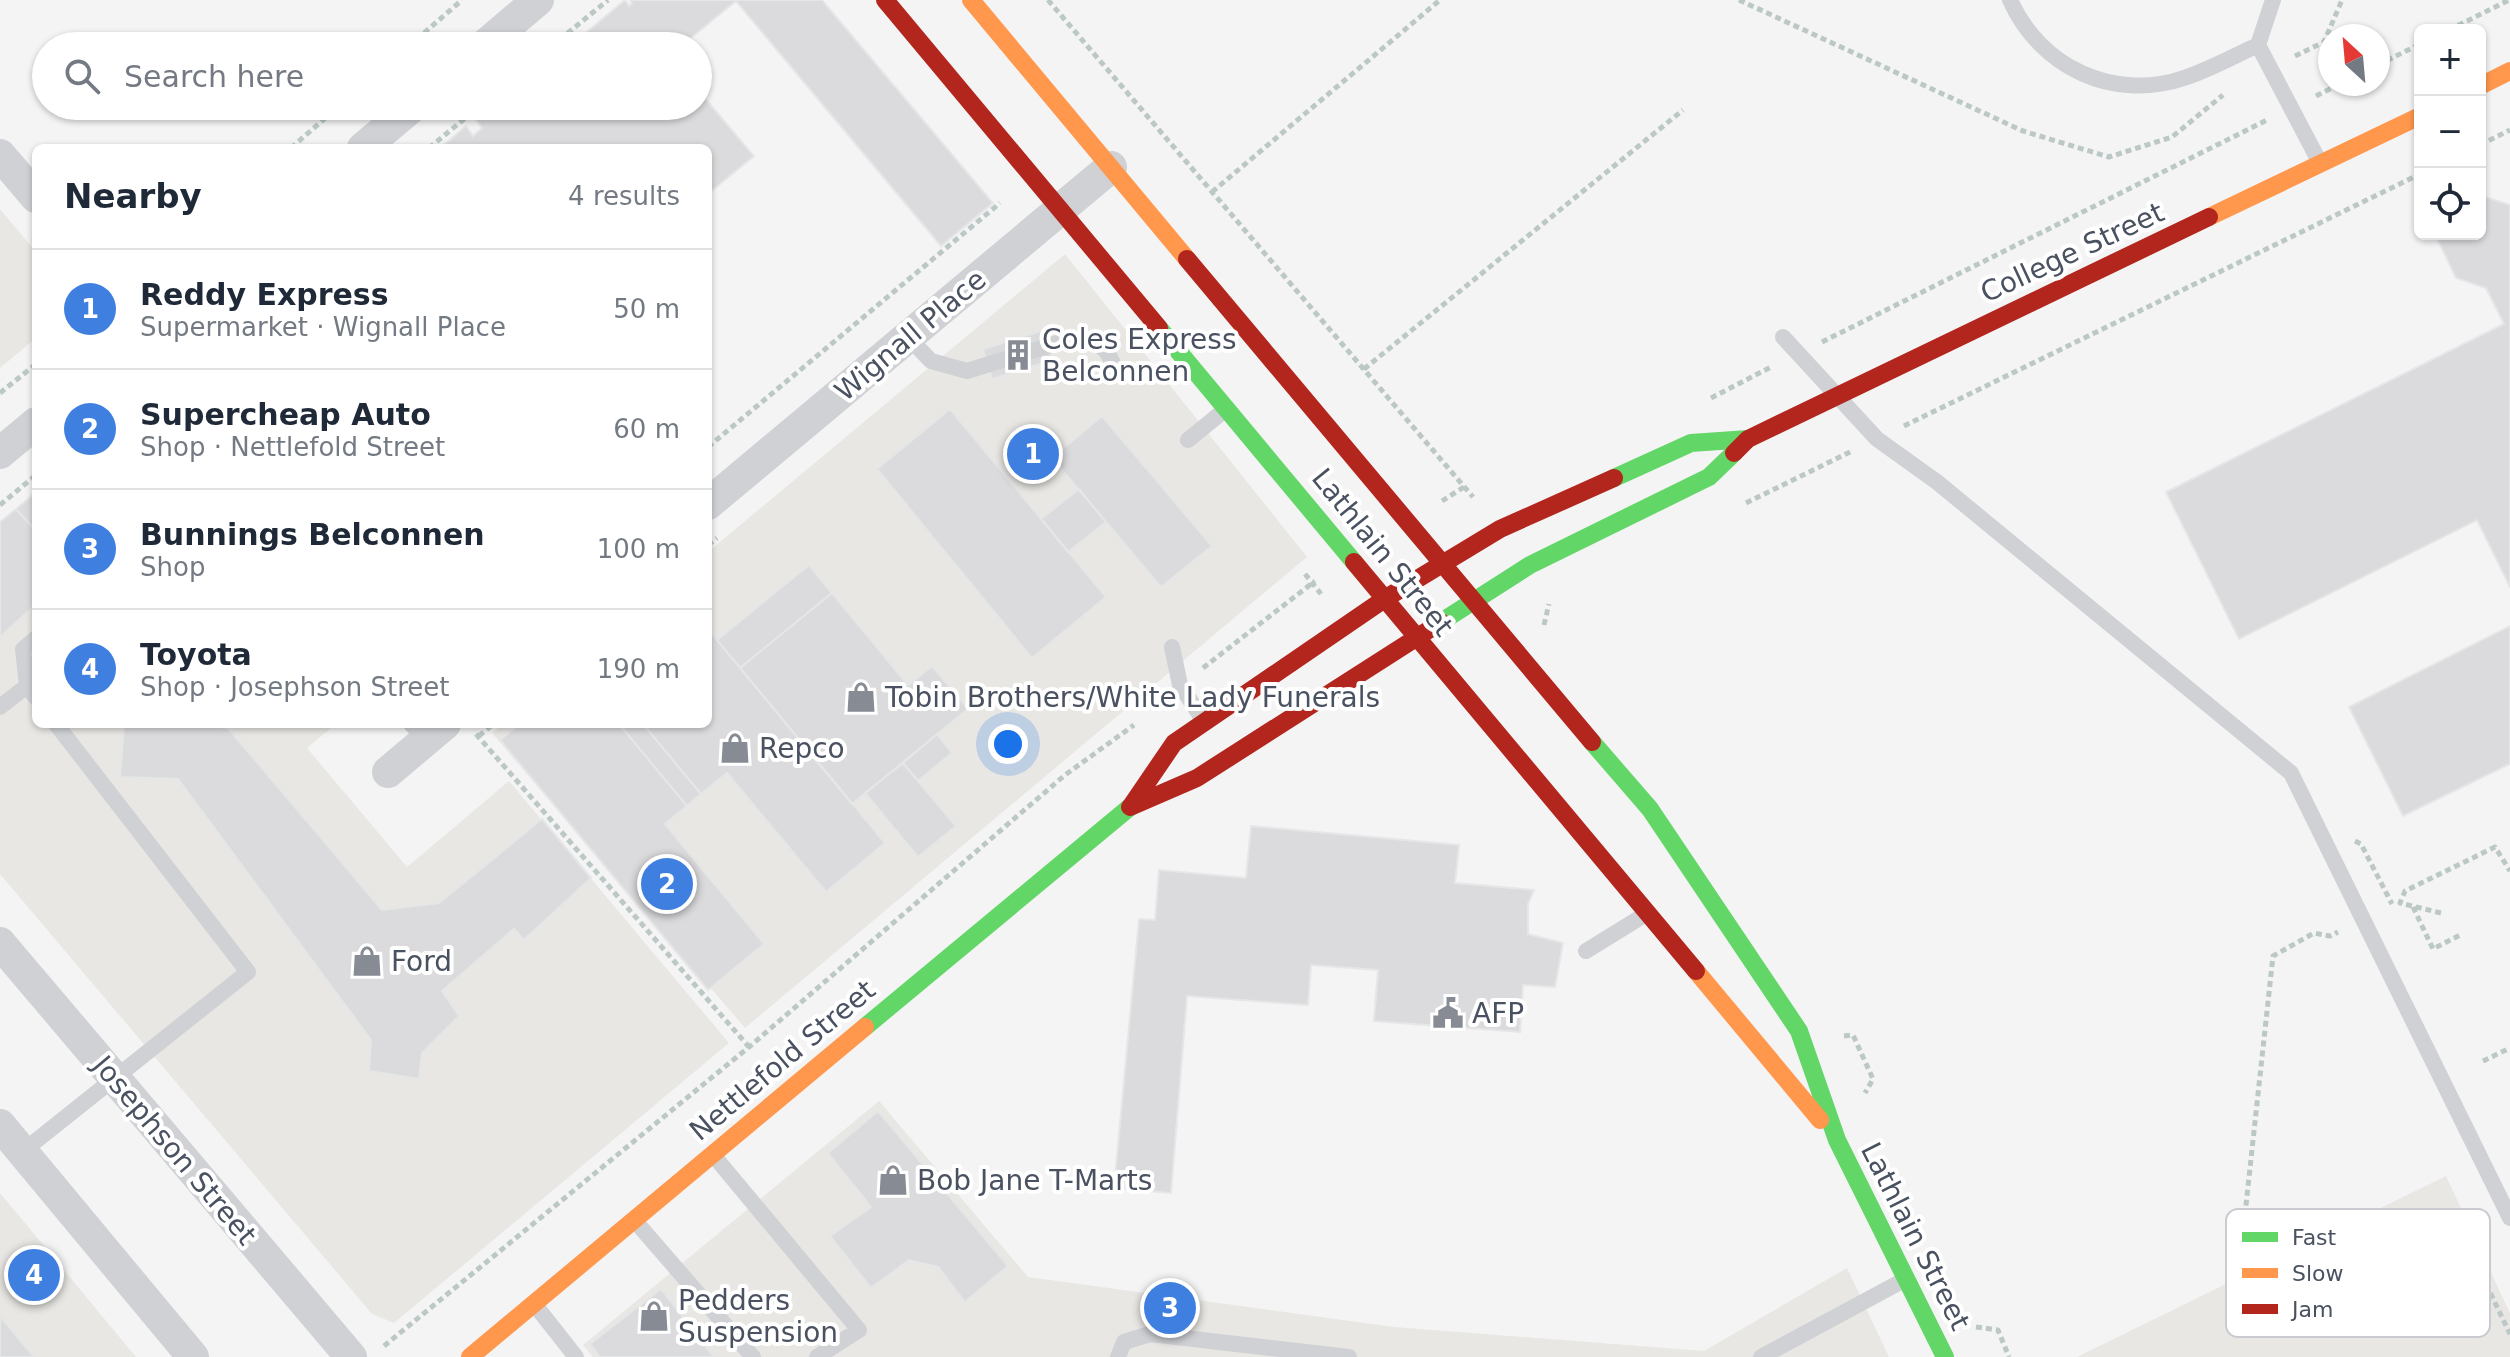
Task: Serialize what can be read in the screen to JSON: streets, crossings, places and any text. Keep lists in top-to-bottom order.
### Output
{
  "streets": {
    "street": [
      "College Street",
      "Wignall Place",
      "Lathlain Street",
      "Nettlefold Street",
      "Josephson Street"
    ]
  },
  "crossings": [
    ["College Street", "Lathlain Street"],
    ["College Street", "Nettlefold Street"],
    ["Wignall Place", "Lathlain Street"],
    ["Lathlain Street", "Nettlefold Street"]
  ],
  "places": {
    "building": ["Coles Express Belconnen"],
    "shop": [
      "Tobin Brothers/White Lady Funerals",
      "Repco",
      "Ford",
      "Bob Jane T-Marts",
      "Pedders Suspension"
    ],
    "public building": ["AFP"]
  },
  "legend": ["Fast", "Slow", "Jam"],
  "north": "top left",
  "page": {
    "map_buttons": ["+", "−"],
    "search": "Search here",
    "heading": ["Nearby", "4 results"],
    "list": [
      {
        "mark": "1",
        "name": "Reddy Express",
        "note": "Supermarket · Wignall Place",
        "value": "50 m"
      },
      {
        "mark": "2",
        "name": "Supercheap Auto",
        "note": "Shop · Nettlefold Street",
        "value": "60 m"
      },
      {
        "mark": "3",
        "name": "Bunnings Belconnen",
        "note": "Shop",
        "value": "100 m"
      },
      {
        "mark": "4",
        "name": "Toyota",
        "note": "Shop · Josephson Street",
        "value": "190 m"
      }
    ],
    "pins": [
      "1",
      "2",
      "4",
      "3"
    ]
  }
}
